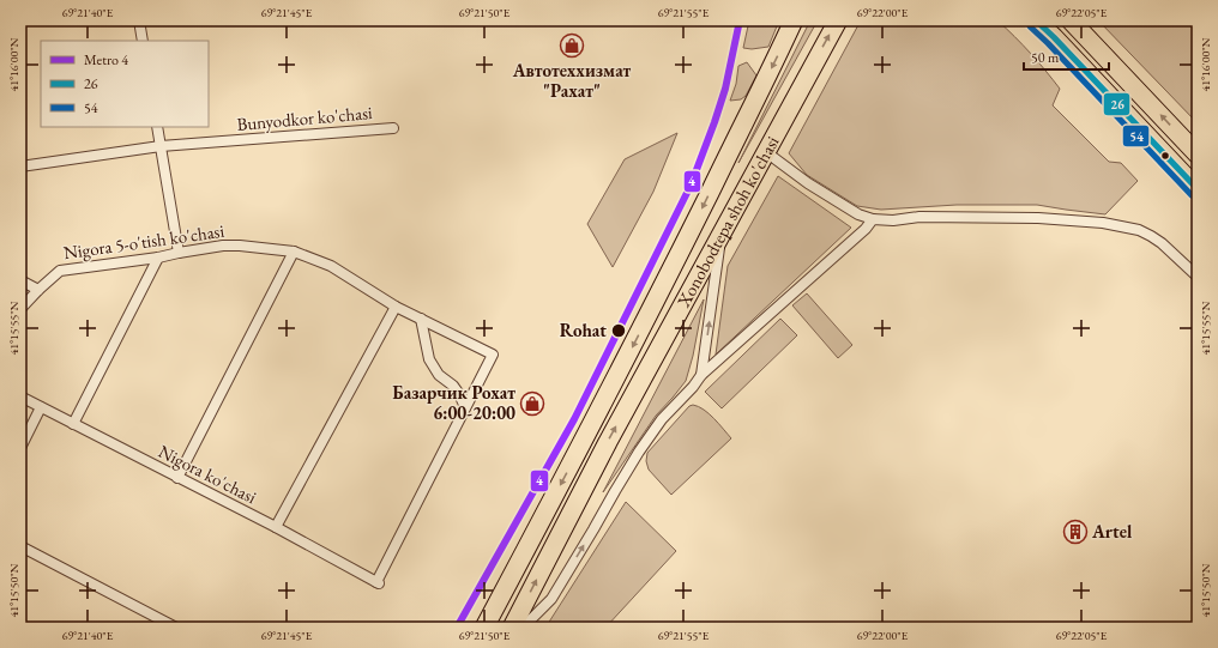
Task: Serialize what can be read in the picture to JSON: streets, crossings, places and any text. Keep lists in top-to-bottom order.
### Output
{
  "streets": {
    "highway": ["Xonobodtepa shoh ko'chasi"],
    "street": ["Bunyodkor ko'chasi", "Nigora 5-o'tish ko'chasi", "Nigora ko'chasi"]
  },
  "crossings": [
    ["Nigora 5-o'tish ko'chasi", "Nigora ko'chasi"]
  ],
  "places": {
    "shop": ["Автотеххизмат \"Рахат\"", "Базарчик Рохат 6:00-20:00"],
    "other": ["Rohat"],
    "building": ["Artel"]
  },
  "lines": ["metro line 4", "transit line 26", "transit line 54"],
  "legend": ["Metro 4", "26", "54"],
  "scale_bar": "50 m",
  "coordinates": [
    "69°21'40\"E",
    "69°21'45\"E",
    "69°21'50\"E",
    "69°21'55\"E",
    "69°22'00\"E",
    "69°22'05\"E",
    "41°16'00\"N",
    "41°15'55\"N",
    "41°15'50\"N"
  ]
}
